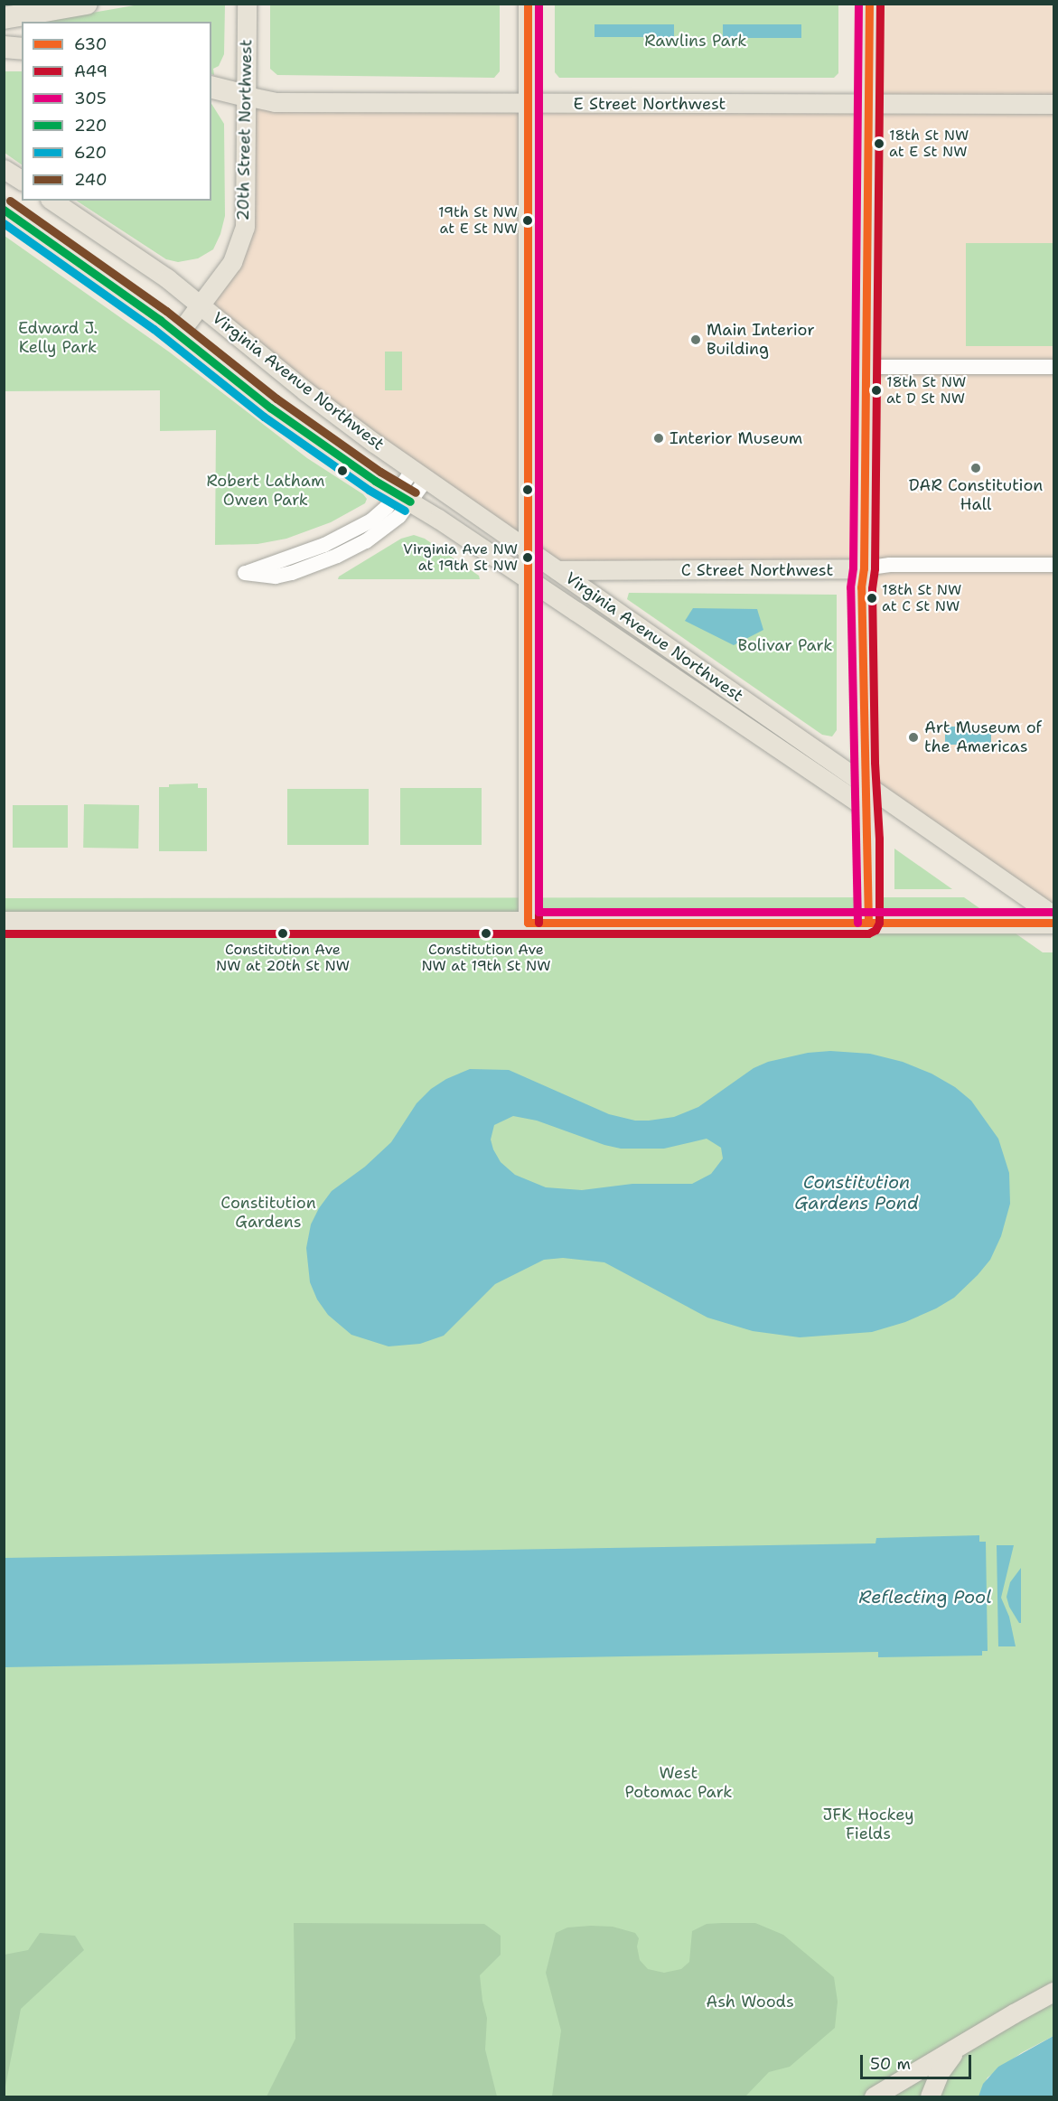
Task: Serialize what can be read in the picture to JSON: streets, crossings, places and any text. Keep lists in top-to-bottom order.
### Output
{
  "streets": {
    "main road": [
      "E Street Northwest",
      "20th Street Northwest",
      "Virginia Avenue Northwest",
      "C Street Northwest"
    ]
  },
  "crossings": [
    ["E Street Northwest", "20th Street Northwest"],
    ["20th Street Northwest", "Virginia Avenue Northwest"],
    ["Virginia Avenue Northwest", "C Street Northwest"]
  ],
  "water": ["Constitution Gardens Pond", "Reflecting Pool"],
  "parks": [
    "Rawlins Park",
    "Edward J. Kelly Park",
    "Robert Latham Owen Park",
    "Bolivar Park",
    "Constitution Gardens",
    "West Potomac Park",
    "JFK Hockey Fields",
    "Ash Woods"
  ],
  "places": [
    "18th St NW at E St NW",
    "19th St NW at E St NW",
    "Main Interior Building",
    "18th St NW at D St NW",
    "Interior Museum",
    "DAR Constitution Hall",
    "Virginia Ave NW at 19th St NW",
    "18th St NW at C St NW",
    "Art Museum of the Americas",
    "Constitution Ave NW at 20th St NW",
    "Constitution Ave NW at 19th St NW"
  ],
  "lines": [
    "transit line 630",
    "transit line A49",
    "transit line 305",
    "transit line 240",
    "transit line 220",
    "transit line 620"
  ],
  "legend": [
    "630",
    "A49",
    "305",
    "220",
    "620",
    "240"
  ],
  "scale_bar": "50 m"
}
